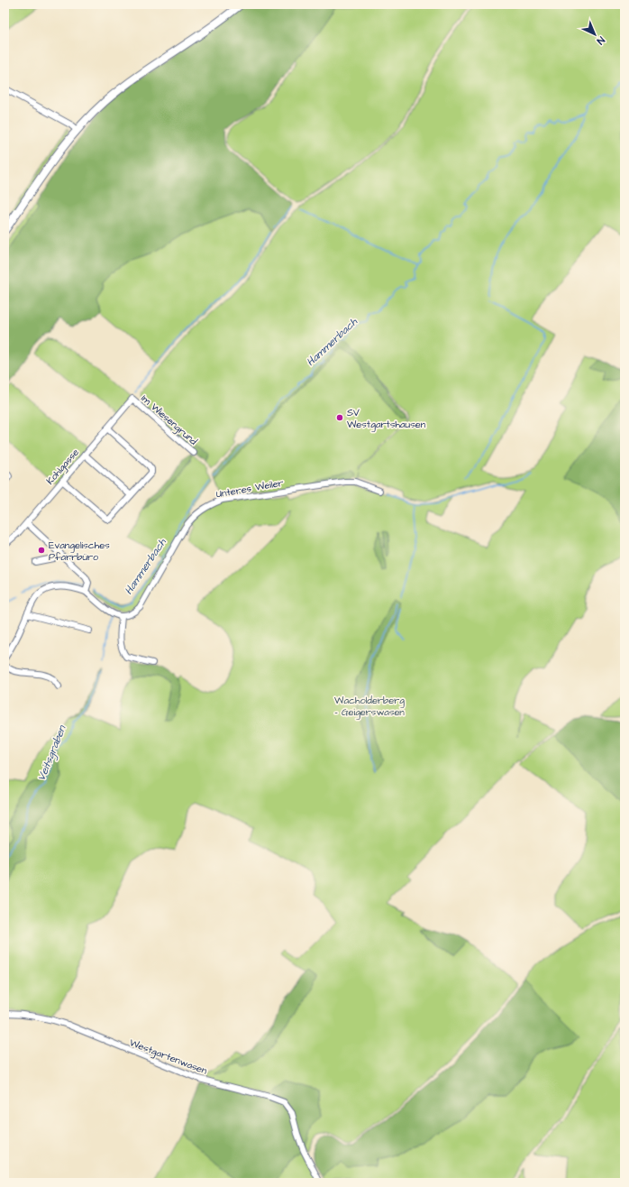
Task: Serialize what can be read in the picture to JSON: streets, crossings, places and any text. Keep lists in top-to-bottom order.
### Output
{
  "streets": {
    "street": [
      "Im Wiesengrund",
      "Kohlgasse",
      "Unteres Weiler",
      "Westgartenwasen"
    ]
  },
  "crossings": [
    ["Im Wiesengrund", "Kohlgasse"]
  ],
  "water": ["Hammerbach", "Veitsgraben"],
  "parks": ["Wacholderberg - Geigerswasen"],
  "places": ["SV Westgartshausen", "Evangelisches Pfarrbüro"],
  "north": "bottom right"
}
